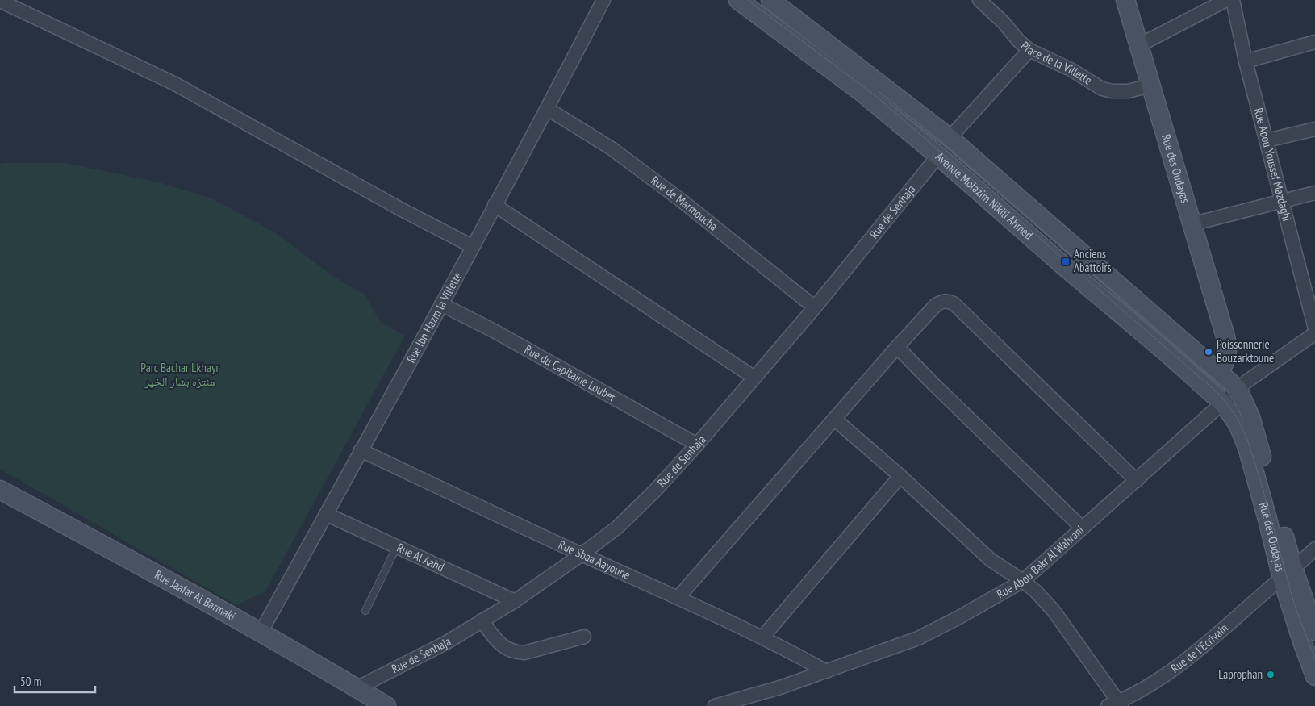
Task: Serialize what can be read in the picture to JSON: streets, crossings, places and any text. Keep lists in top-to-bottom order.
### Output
{
  "streets": {
    "street": [
      "Place de la Villette",
      "Rue Abou Youssef Mazdaghi",
      "Rue des Oudayas",
      "Avenue Molazim Nikili Ahmed",
      "Rue de Marmoucha",
      "Rue de Senhaja",
      "Rue Ibn Hazm la Villette",
      "Rue du Capitaine Loubet",
      "Rue Al Aahd",
      "Rue Sbaa Aayoune",
      "Rue Abou Bakr Al Wahrani",
      "Rue Jaafar Al Barmaki",
      "Rue de l'Ecrivain"
    ]
  },
  "crossings": [
    ["Place de la Villette", "Rue des Oudayas"],
    ["Rue des Oudayas", "Avenue Molazim Nikili Ahmed"],
    ["Rue des Oudayas", "Rue Abou Bakr Al Wahrani"],
    ["Rue des Oudayas", "Rue de l'Ecrivain"],
    ["Avenue Molazim Nikili Ahmed", "Rue de Senhaja"],
    ["Avenue Molazim Nikili Ahmed", "Rue Abou Bakr Al Wahrani"],
    ["Rue de Marmoucha", "Rue de Senhaja"],
    ["Rue de Marmoucha", "Rue Ibn Hazm la Villette"],
    ["Rue de Senhaja", "Rue du Capitaine Loubet"],
    ["Rue de Senhaja", "Rue Al Aahd"],
    ["Rue de Senhaja", "Rue Sbaa Aayoune"],
    ["Rue de Senhaja", "Rue Jaafar Al Barmaki"],
    ["Rue Ibn Hazm la Villette", "Rue du Capitaine Loubet"],
    ["Rue Ibn Hazm la Villette", "Rue Al Aahd"],
    ["Rue Ibn Hazm la Villette", "Rue Sbaa Aayoune"],
    ["Rue Ibn Hazm la Villette", "Rue Jaafar Al Barmaki"],
    ["Rue Sbaa Aayoune", "Rue Abou Bakr Al Wahrani"]
  ],
  "parks": ["Parc Bachar Lkhayr منتزه بشار الخير"],
  "places": {
    "transit": ["Anciens Abattoirs"],
    "other": ["Poissonnerie Bouzarktoune", "Laprophan"]
  },
  "scale_bar": "50 m"
}
